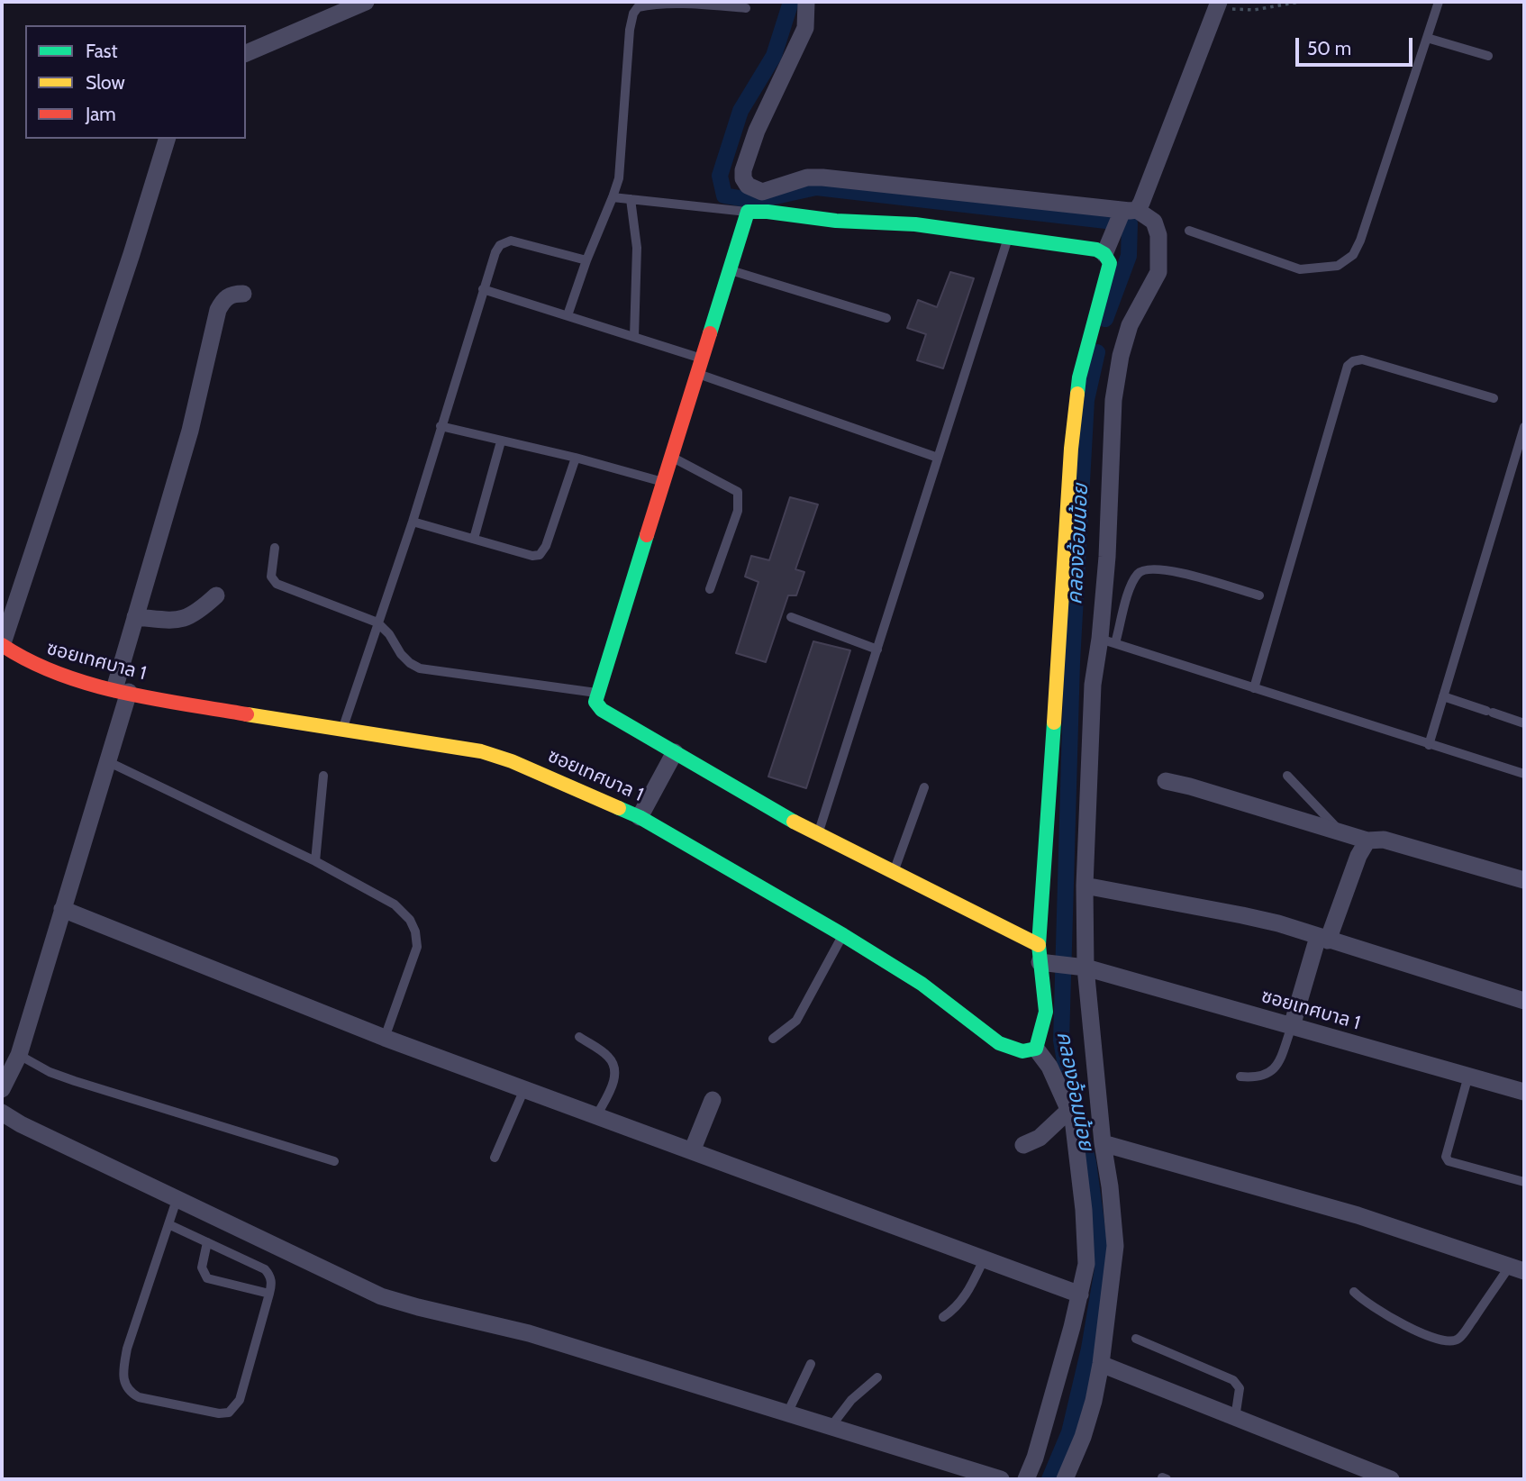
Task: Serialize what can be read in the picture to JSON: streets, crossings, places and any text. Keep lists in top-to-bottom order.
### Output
{
  "streets": {
    "street": ["ซอยเทศบาล 1"]
  },
  "water": ["คลองอ้อมน้อย"],
  "legend": ["Fast", "Slow", "Jam"],
  "scale_bar": "50 m"
}
